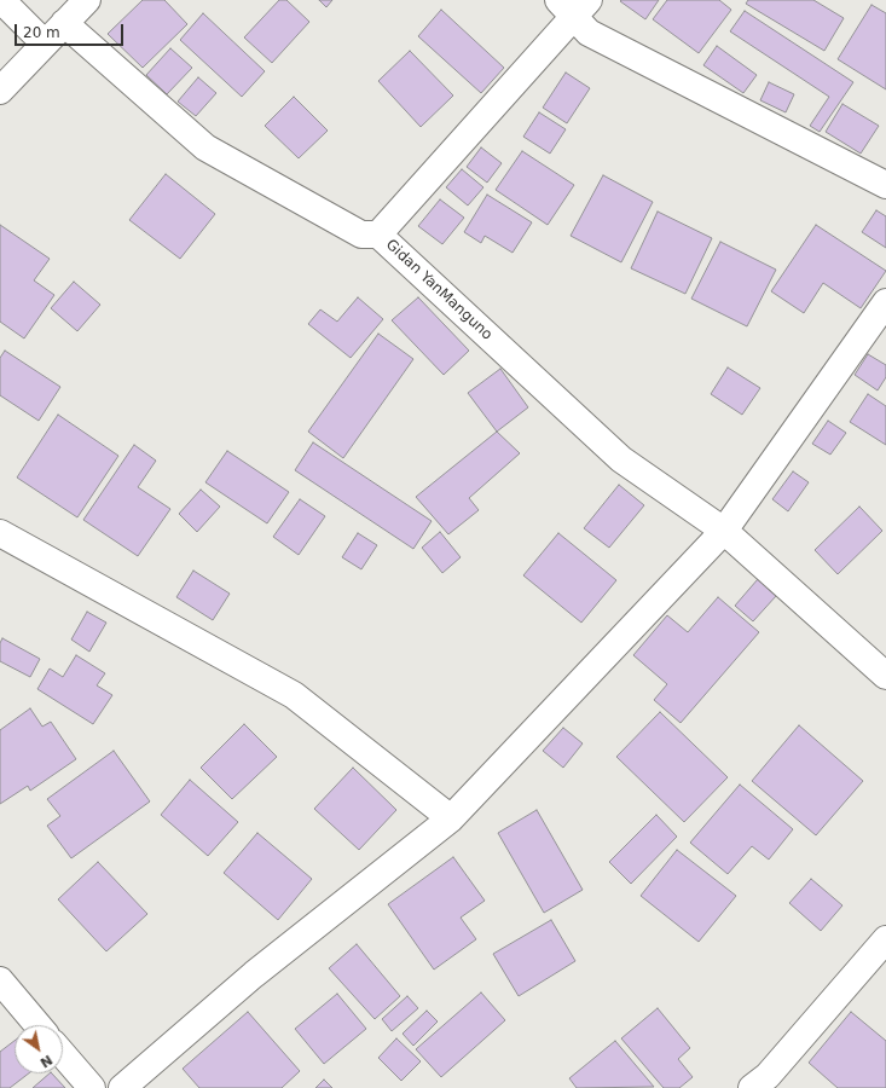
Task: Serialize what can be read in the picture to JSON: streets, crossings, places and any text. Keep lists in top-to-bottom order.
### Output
{
  "streets": {
    "street": ["Gidan YanManguno"]
  },
  "scale_bar": "20 m",
  "north": "bottom right"
}
